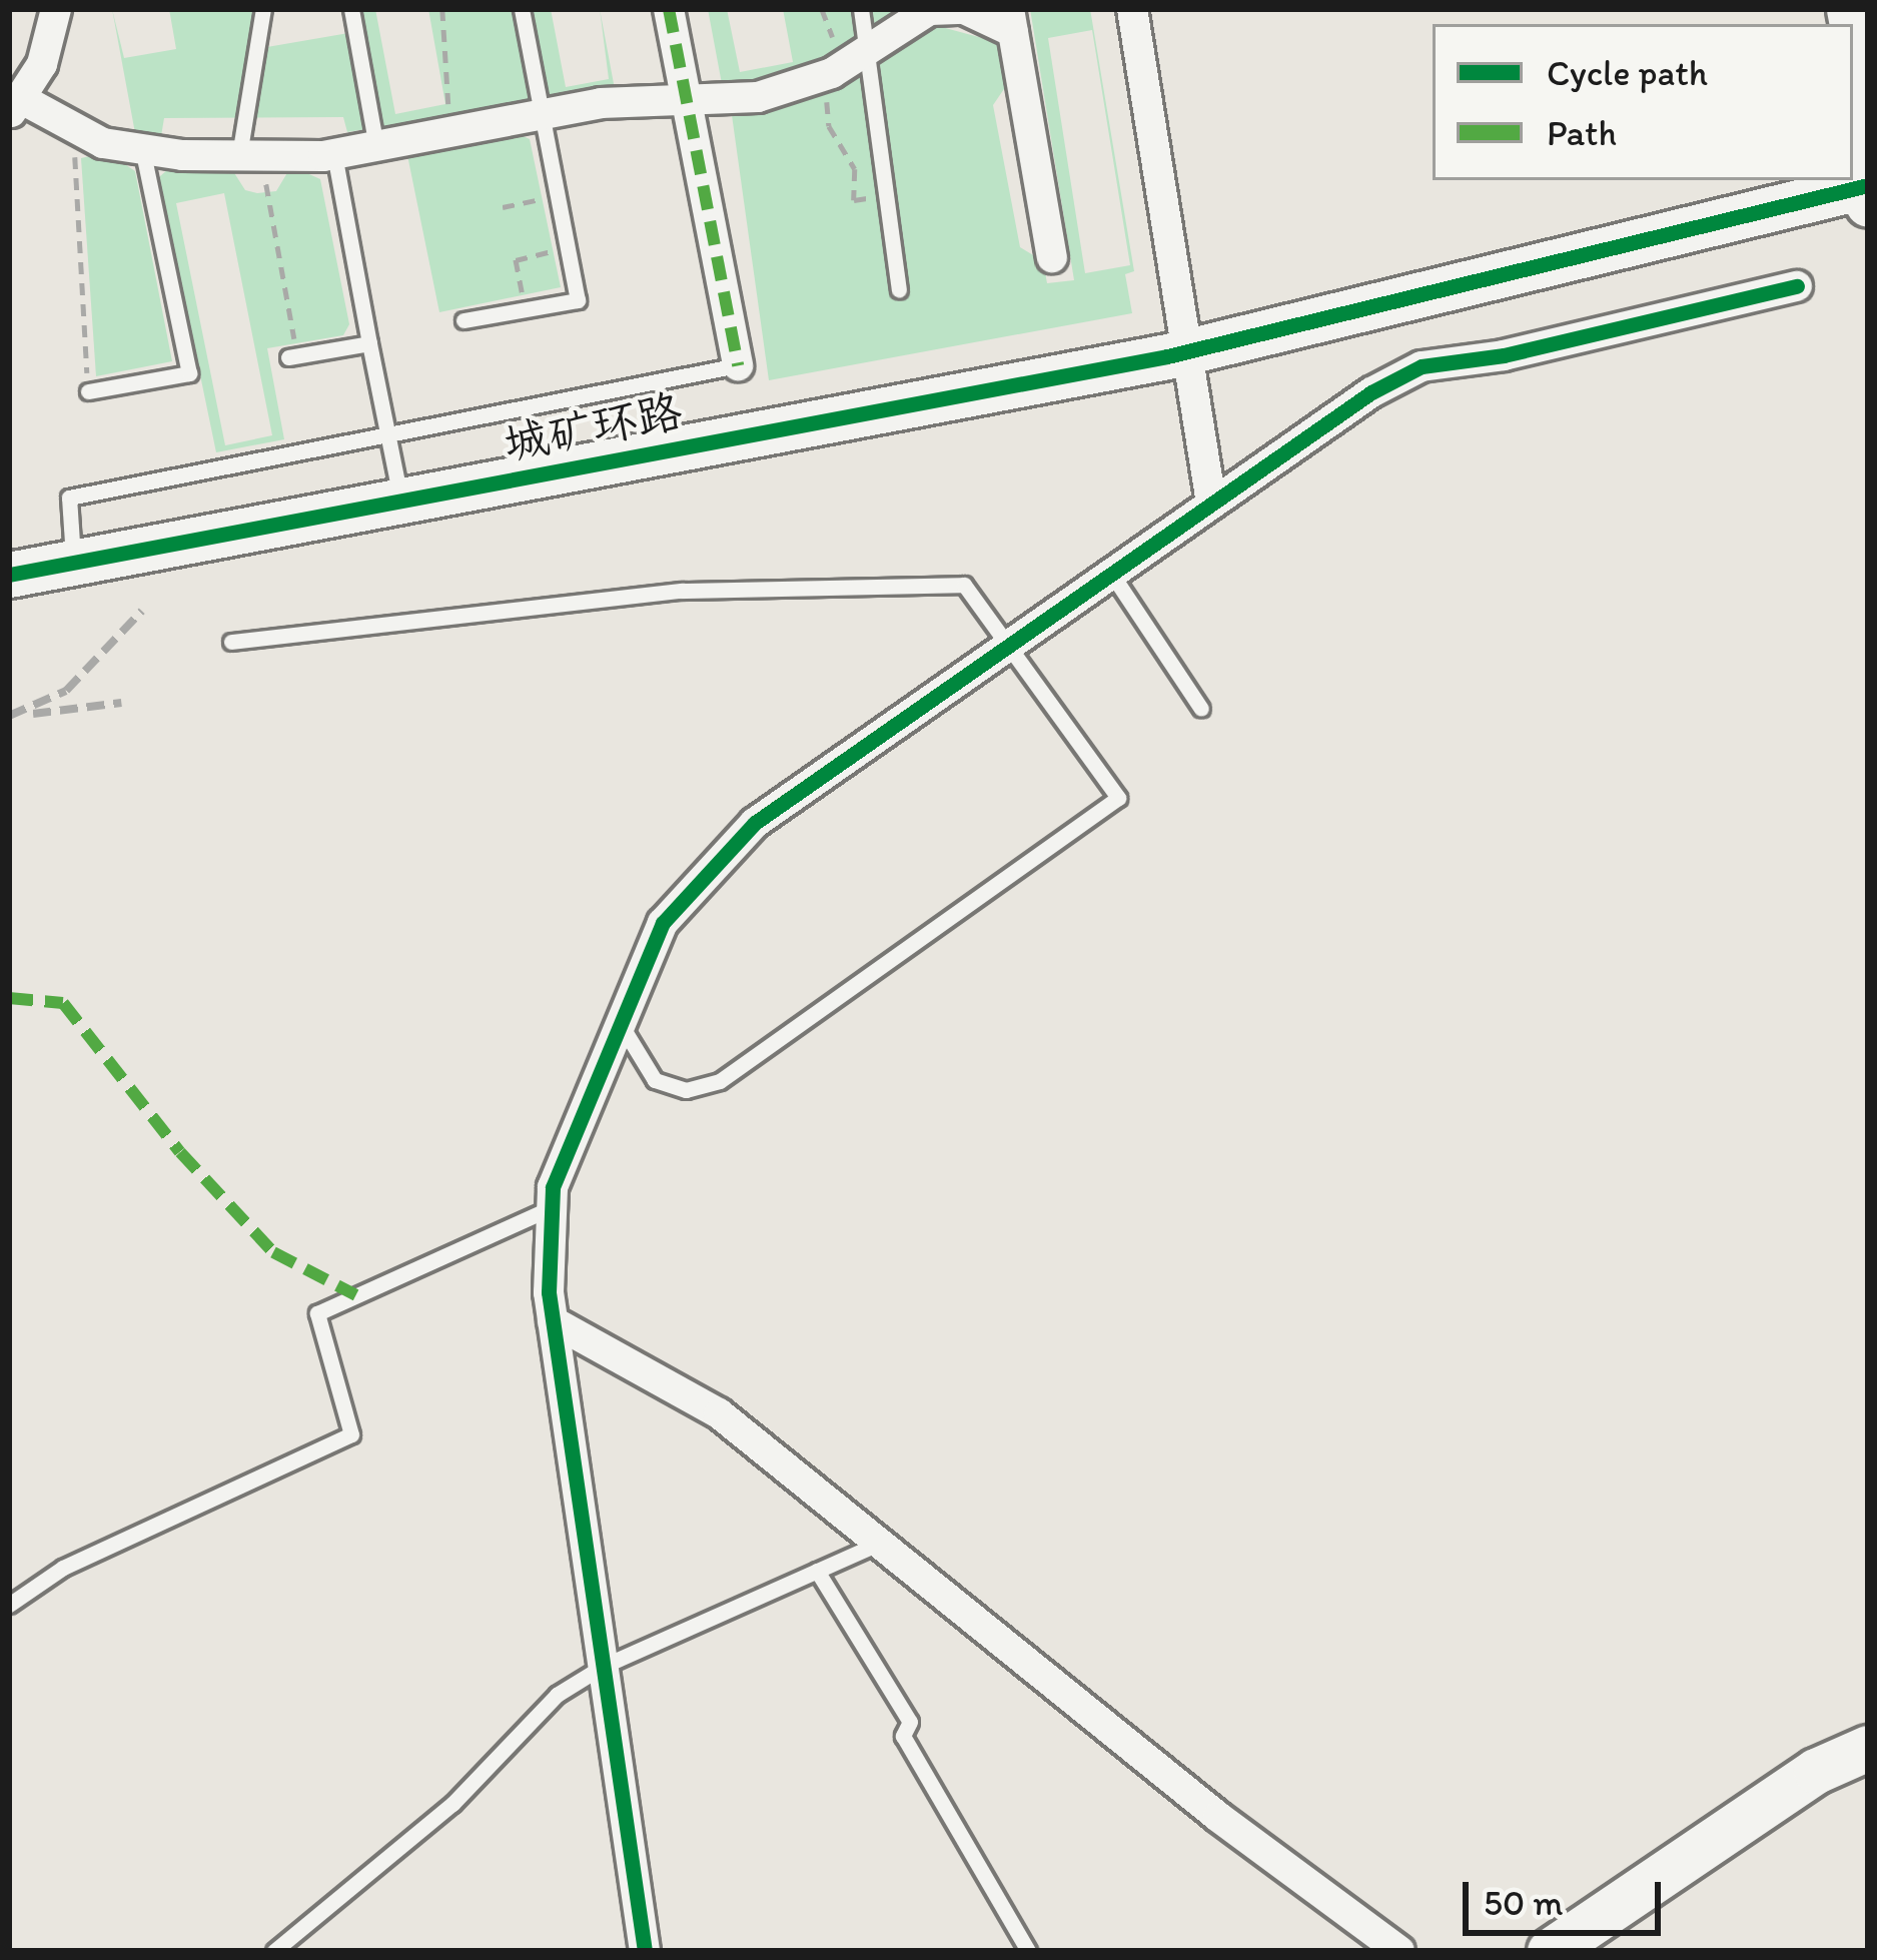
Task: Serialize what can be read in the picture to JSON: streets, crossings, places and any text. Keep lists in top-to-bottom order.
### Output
{
  "streets": {
    "street": ["城矿环路"]
  },
  "legend": ["Cycle path", "Path"],
  "scale_bar": "50 m"
}
